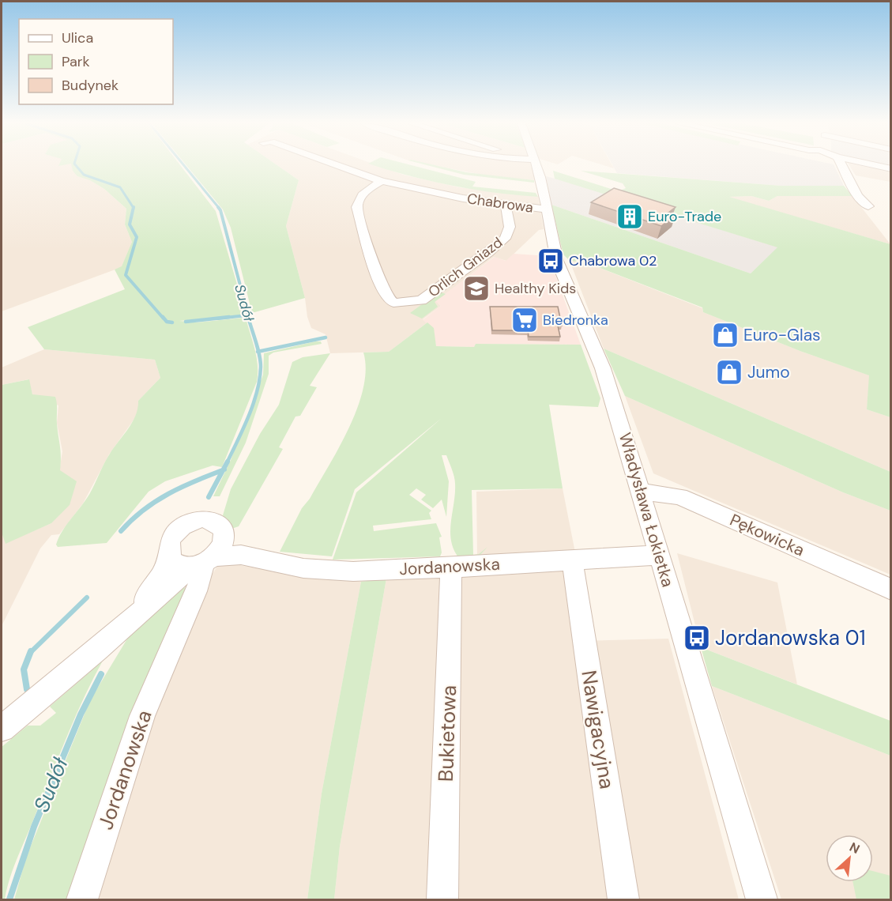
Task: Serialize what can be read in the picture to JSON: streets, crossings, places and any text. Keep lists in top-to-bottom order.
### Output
{
  "streets": {
    "street": [
      "Chabrowa",
      "Orlich Gniazd",
      "Władysława Łokietka",
      "Pękowicka",
      "Jordanowska",
      "Nawigacyjna",
      "Bukietowa"
    ]
  },
  "crossings": [
    ["Chabrowa", "Orlich Gniazd"],
    ["Chabrowa", "Władysława Łokietka"],
    ["Władysława Łokietka", "Pękowicka"],
    ["Władysława Łokietka", "Jordanowska"],
    ["Jordanowska", "Nawigacyjna"],
    ["Jordanowska", "Bukietowa"]
  ],
  "water": ["Sudół"],
  "places": {
    "building": ["Euro-Trade"],
    "bus stop": ["Chabrowa 02", "Jordanowska 01"],
    "school or university": ["Healthy Kids"],
    "supermarket": ["Biedronka"],
    "shop": ["Euro-Glas", "Jumo"]
  },
  "legend": ["Ulica", "Park", "Budynek"],
  "north": "top right"
}
